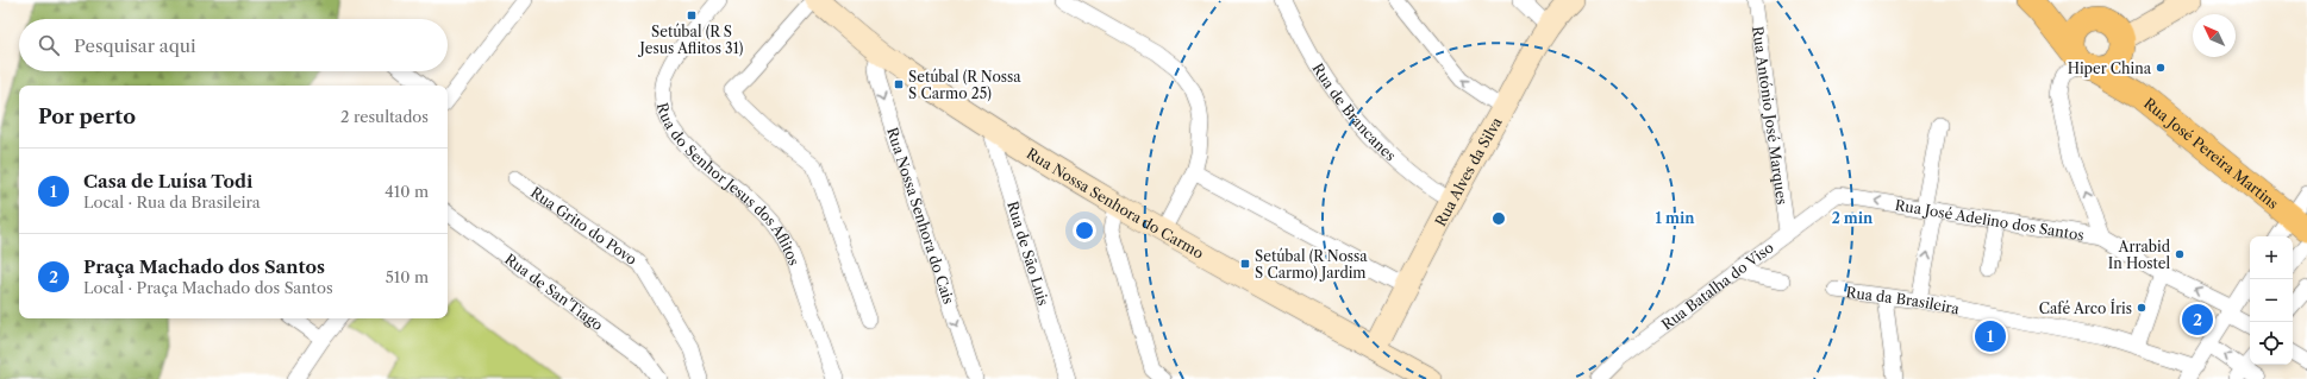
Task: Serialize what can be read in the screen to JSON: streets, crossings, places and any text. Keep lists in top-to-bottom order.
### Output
{
  "streets": {
    "main road": ["Rua José Pereira Martins"],
    "street": [
      "Rua de Brancanes",
      "Rua António José Marques",
      "Rua Alves da Silva",
      "Rua do Senhor Jesus dos Aflitos",
      "Rua Nossa Senhora do Carmo",
      "Rua Nossa Senhora do Cais",
      "Rua José Adelino dos Santos",
      "Rua Grito do Povo",
      "Rua de São Luis",
      "Rua Batalha do Viso",
      "Rua de San'Tiago",
      "Rua da Brasileira"
    ]
  },
  "crossings": [
    ["Rua de Brancanes", "Rua Alves da Silva"],
    ["Rua António José Marques", "Rua Batalha do Viso"],
    ["Rua Alves da Silva", "Rua Nossa Senhora do Carmo"],
    ["Rua Nossa Senhora do Carmo", "Rua Nossa Senhora do Cais"],
    ["Rua Nossa Senhora do Carmo", "Rua de São Luis"],
    ["Rua José Adelino dos Santos", "Rua Batalha do Viso"]
  ],
  "one_way": ["Rua Nossa Senhora do Cais", "Rua José Adelino dos Santos"],
  "places": {
    "transit": ["Setúbal (R S Jesus Aflitos 31)", "Setúbal (R Nossa S Carmo 25)", "Setúbal (R Nossa S Carmo) Jardim"],
    "other": ["Hiper China", "Arrabid In Hostel", "Café Arco Íris"]
  },
  "north": "top left",
  "page": {
    "search": "Pesquisar aqui",
    "heading": ["Por perto", "2 resultados"],
    "list": [
      {
        "mark": "1",
        "name": "Casa de Luísa Todi",
        "note": "Local · Rua da Brasileira",
        "value": "410 m"
      },
      {
        "mark": "2",
        "name": "Praça Machado dos Santos",
        "note": "Local · Praça Machado dos Santos",
        "value": "510 m"
      }
    ],
    "map_buttons": ["+", "−"],
    "pins": ["2", "1"]
  },
  "rings": ["1 min", "2 min"]
}
